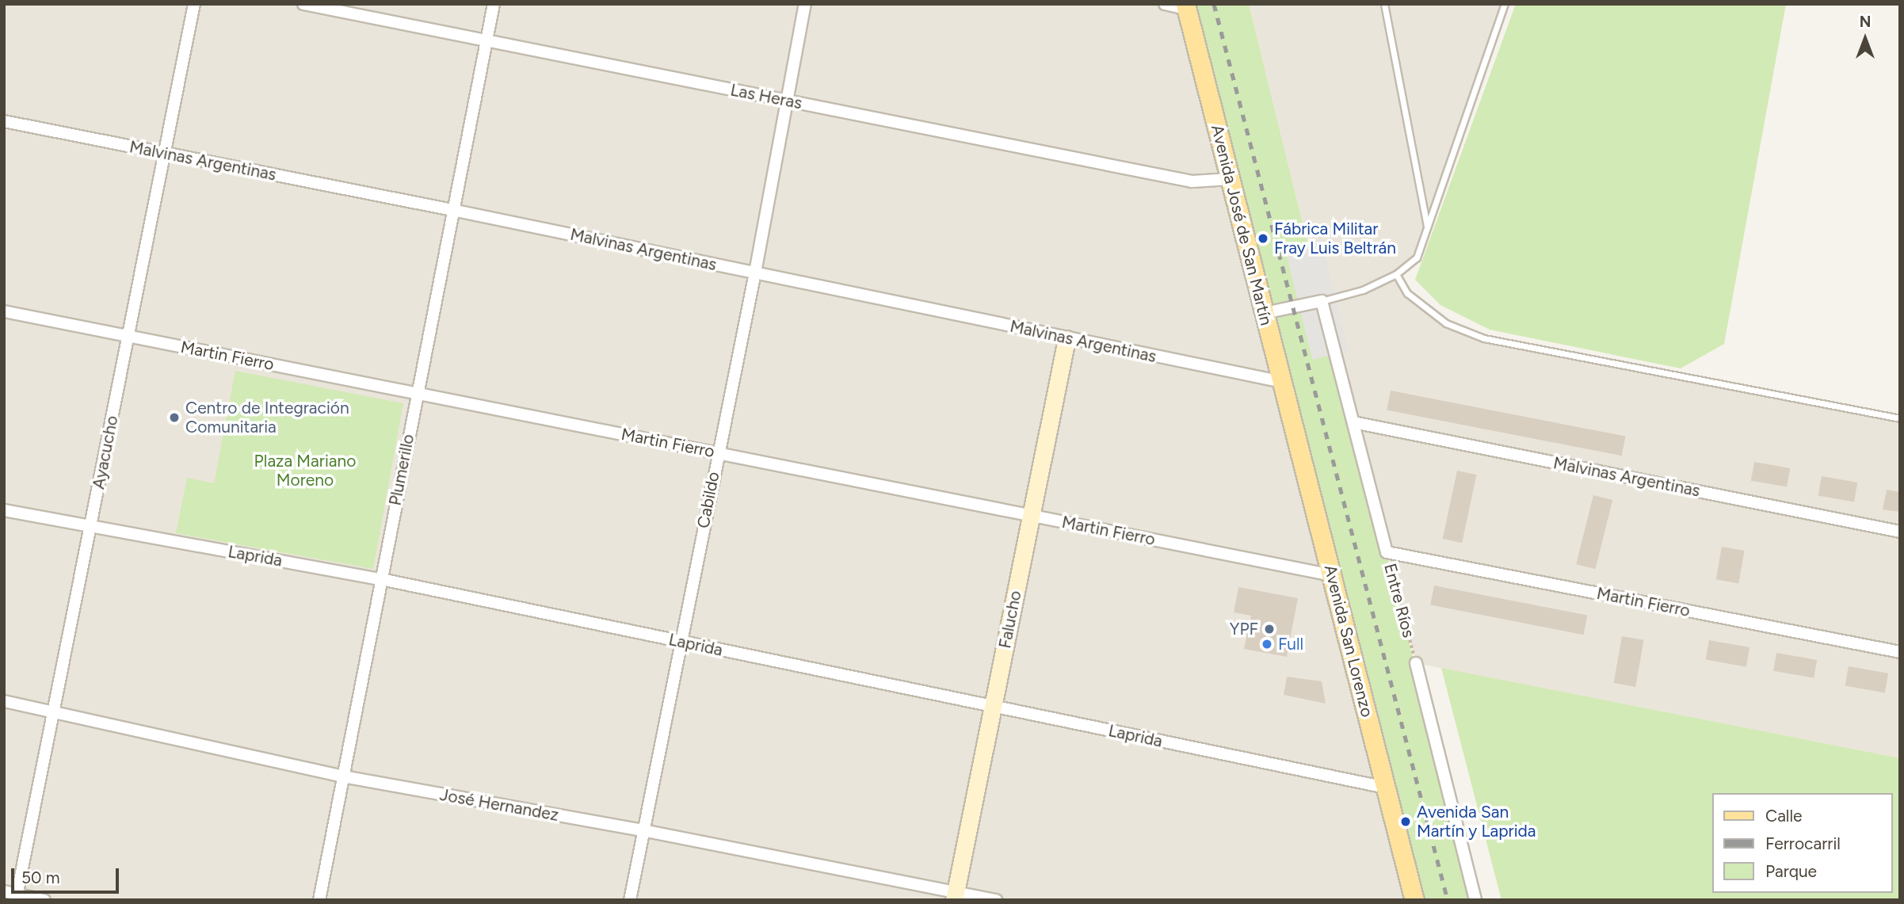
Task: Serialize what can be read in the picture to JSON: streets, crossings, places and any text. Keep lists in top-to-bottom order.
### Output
{
  "streets": {
    "main road": ["Avenida José de San Martín", "Avenida San Lorenzo"],
    "street": [
      "Las Heras",
      "Malvinas Argentinas",
      "Martin Fierro",
      "Ayacucho",
      "Plumerillo",
      "Cabildo",
      "Laprida",
      "Entre Ríos",
      "Falucho",
      "José Hernandez"
    ]
  },
  "crossings": [
    ["Las Heras", "Avenida José de San Martín"],
    ["Las Heras", "Plumerillo"],
    ["Las Heras", "Cabildo"],
    ["Malvinas Argentinas", "Avenida José de San Martín"],
    ["Malvinas Argentinas", "Ayacucho"],
    ["Malvinas Argentinas", "Plumerillo"],
    ["Malvinas Argentinas", "Cabildo"],
    ["Malvinas Argentinas", "Entre Ríos"],
    ["Malvinas Argentinas", "Falucho"],
    ["Malvinas Argentinas", "Avenida San Lorenzo"],
    ["Avenida José de San Martín", "Avenida San Lorenzo"],
    ["Martin Fierro", "Ayacucho"],
    ["Martin Fierro", "Plumerillo"],
    ["Martin Fierro", "Cabildo"],
    ["Martin Fierro", "Entre Ríos"],
    ["Martin Fierro", "Falucho"],
    ["Martin Fierro", "Avenida San Lorenzo"],
    ["Ayacucho", "Laprida"],
    ["Ayacucho", "José Hernandez"],
    ["Plumerillo", "Laprida"],
    ["Plumerillo", "José Hernandez"],
    ["Cabildo", "Laprida"],
    ["Cabildo", "José Hernandez"],
    ["Laprida", "Falucho"],
    ["Laprida", "Avenida San Lorenzo"],
    ["Falucho", "José Hernandez"]
  ],
  "parks": ["Plaza Mariano Moreno"],
  "places": [
    "Fábrica Militar Fray Luis Beltrán",
    "Centro de Integración Comunitaria",
    "YPF",
    "Full",
    "Avenida San Martín y Laprida"
  ],
  "legend": ["Calle", "Ferrocarril", "Parque"],
  "scale_bar": "50 m",
  "north": "top"
}
